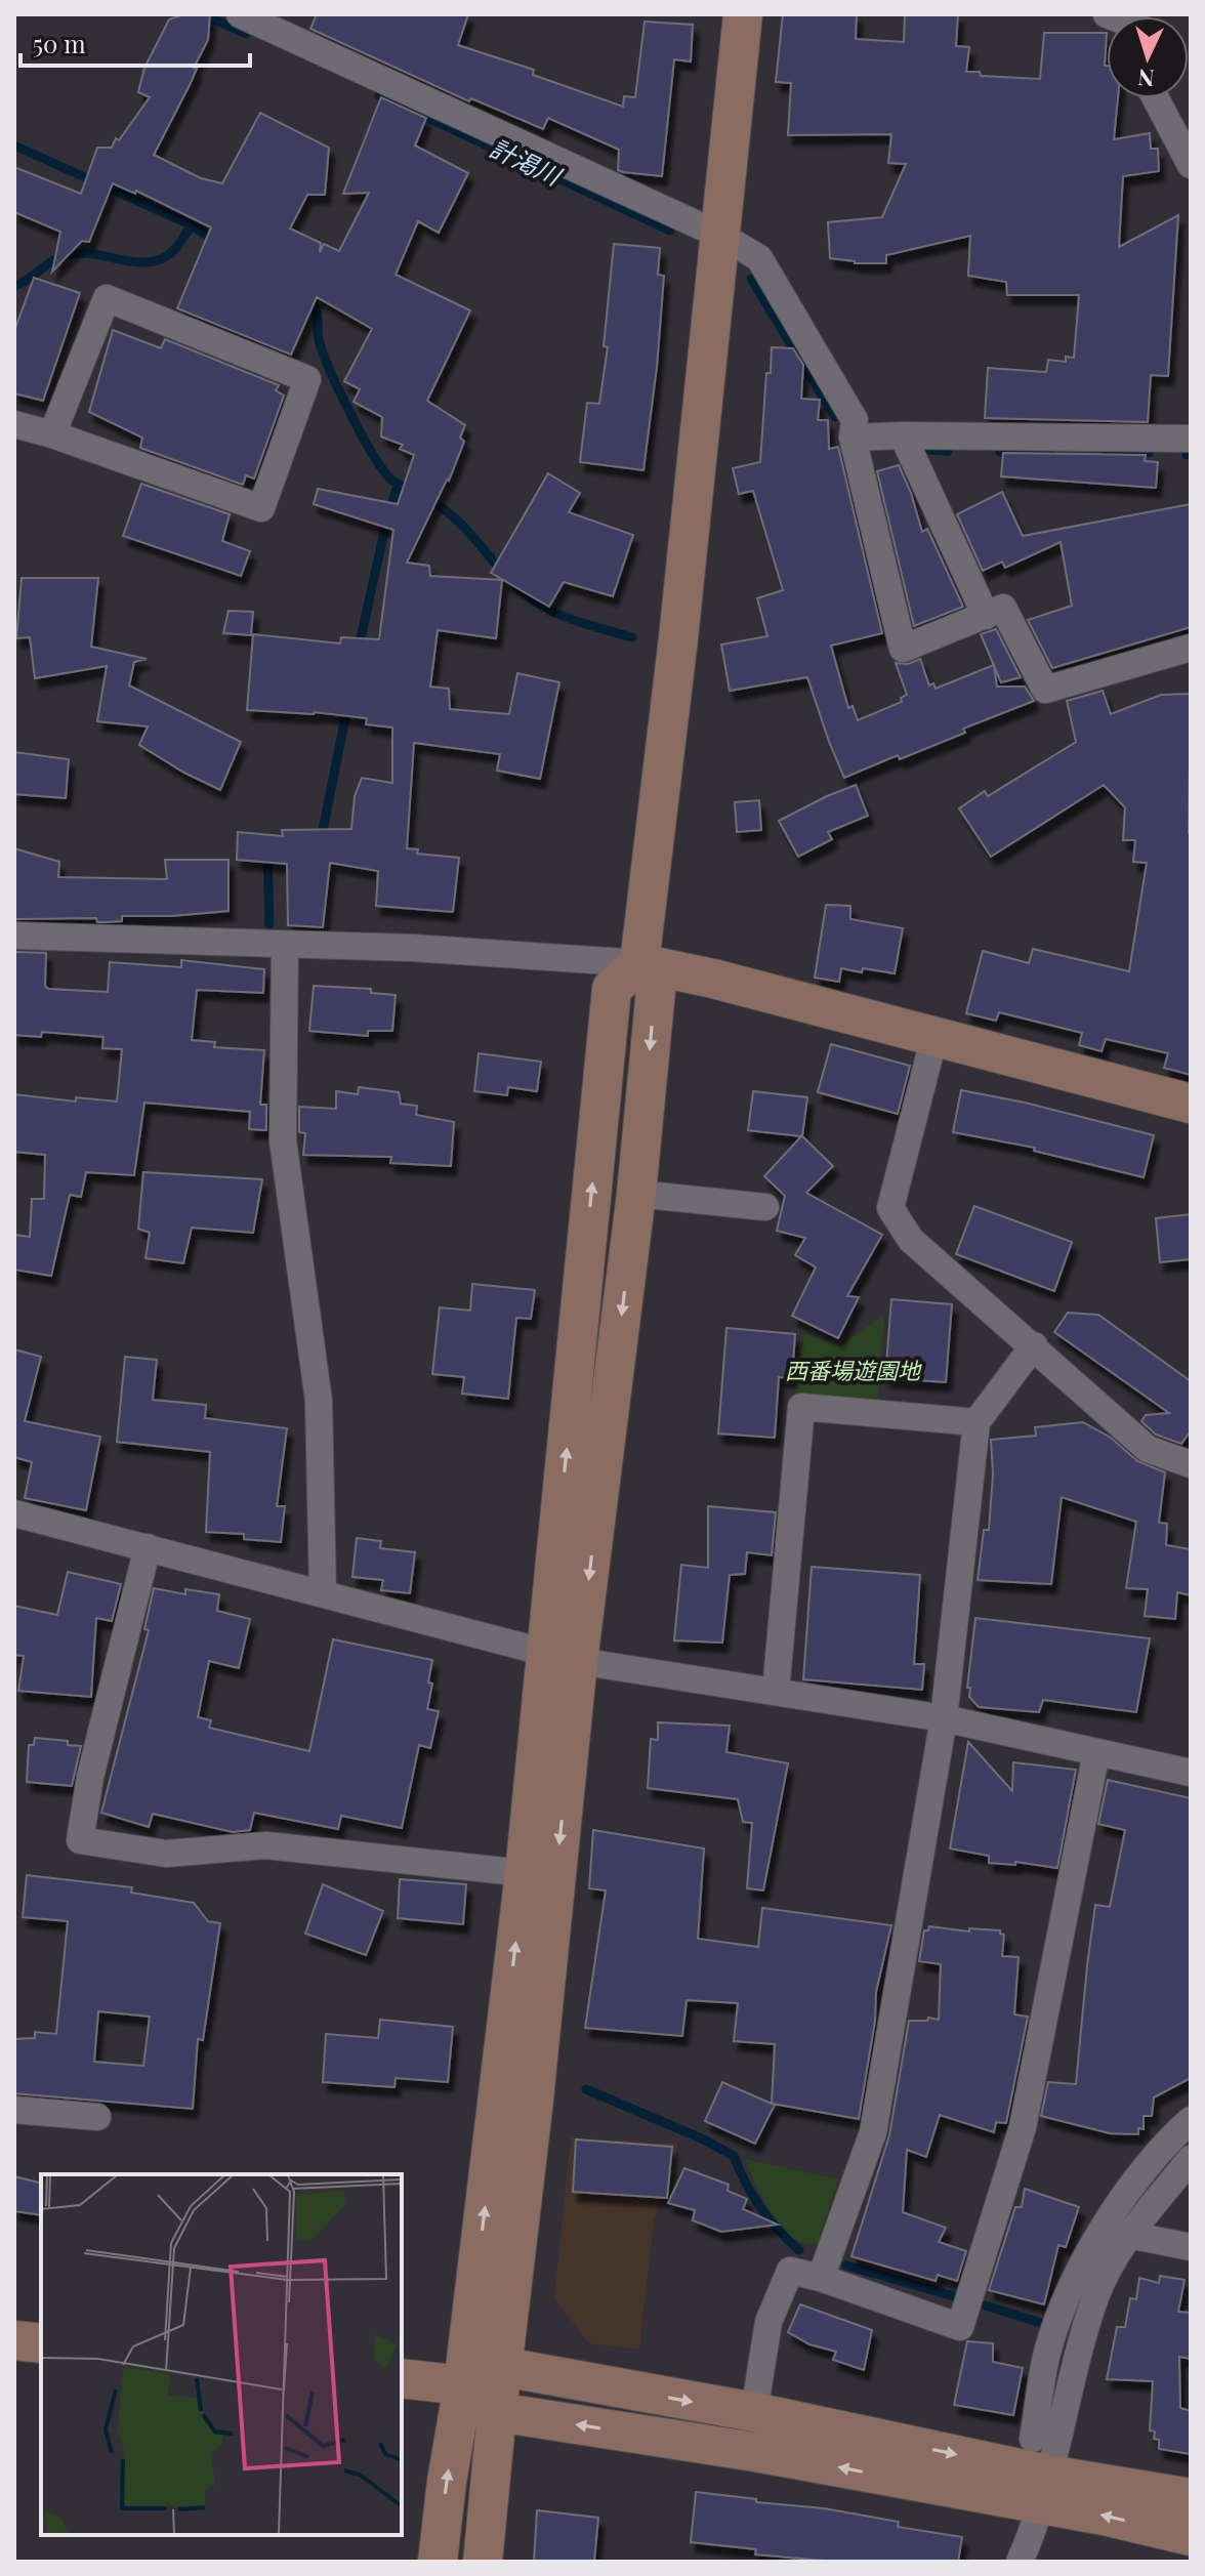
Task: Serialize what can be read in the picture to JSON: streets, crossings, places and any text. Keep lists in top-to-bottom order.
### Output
{
  "water": ["計渇川"],
  "parks": ["西番場遊園地"],
  "scale_bar": "50 m",
  "north": "bottom"
}
